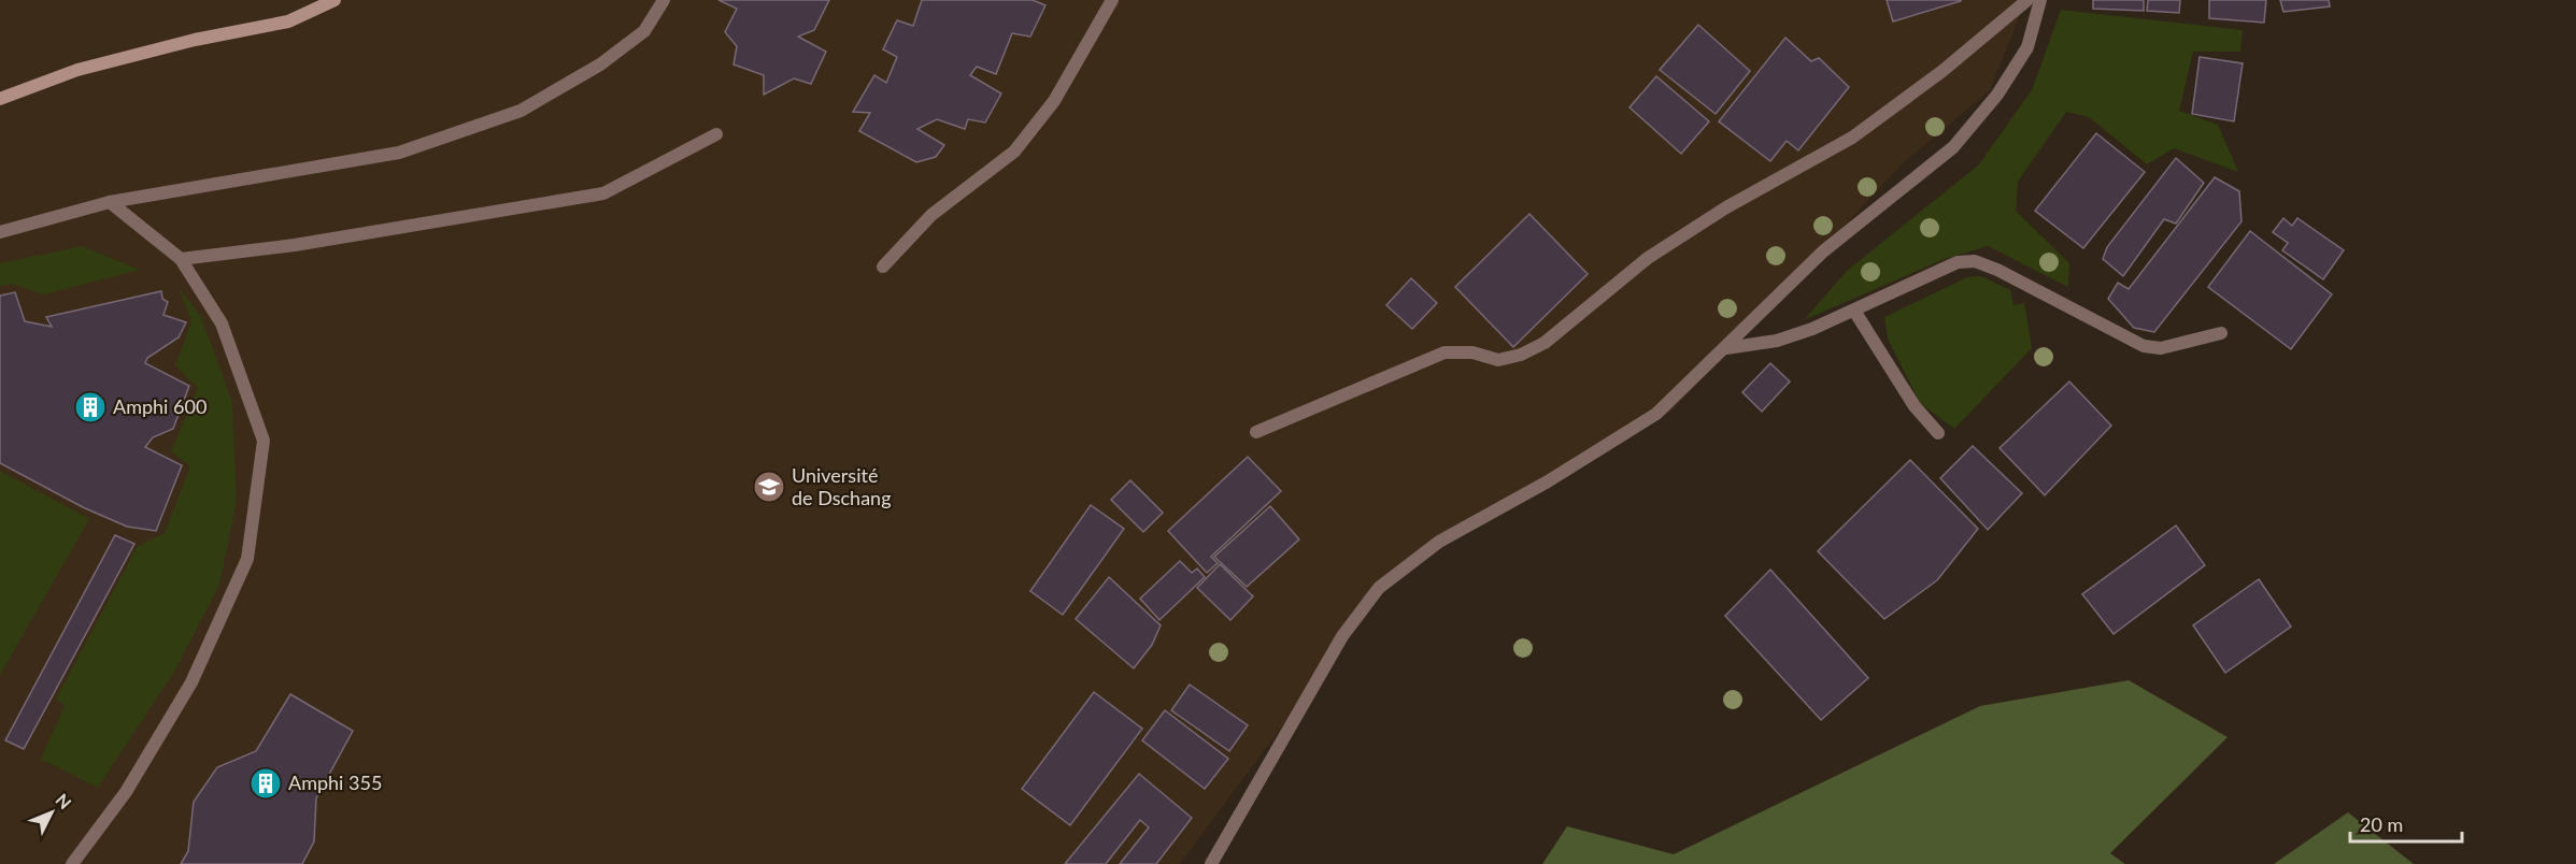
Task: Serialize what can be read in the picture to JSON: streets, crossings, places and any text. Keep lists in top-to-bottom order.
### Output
{
  "places": {
    "building": ["Amphi 600", "Amphi 355"],
    "school or university": ["Université de Dschang"]
  },
  "scale_bar": "20 m",
  "north": "top right"
}
